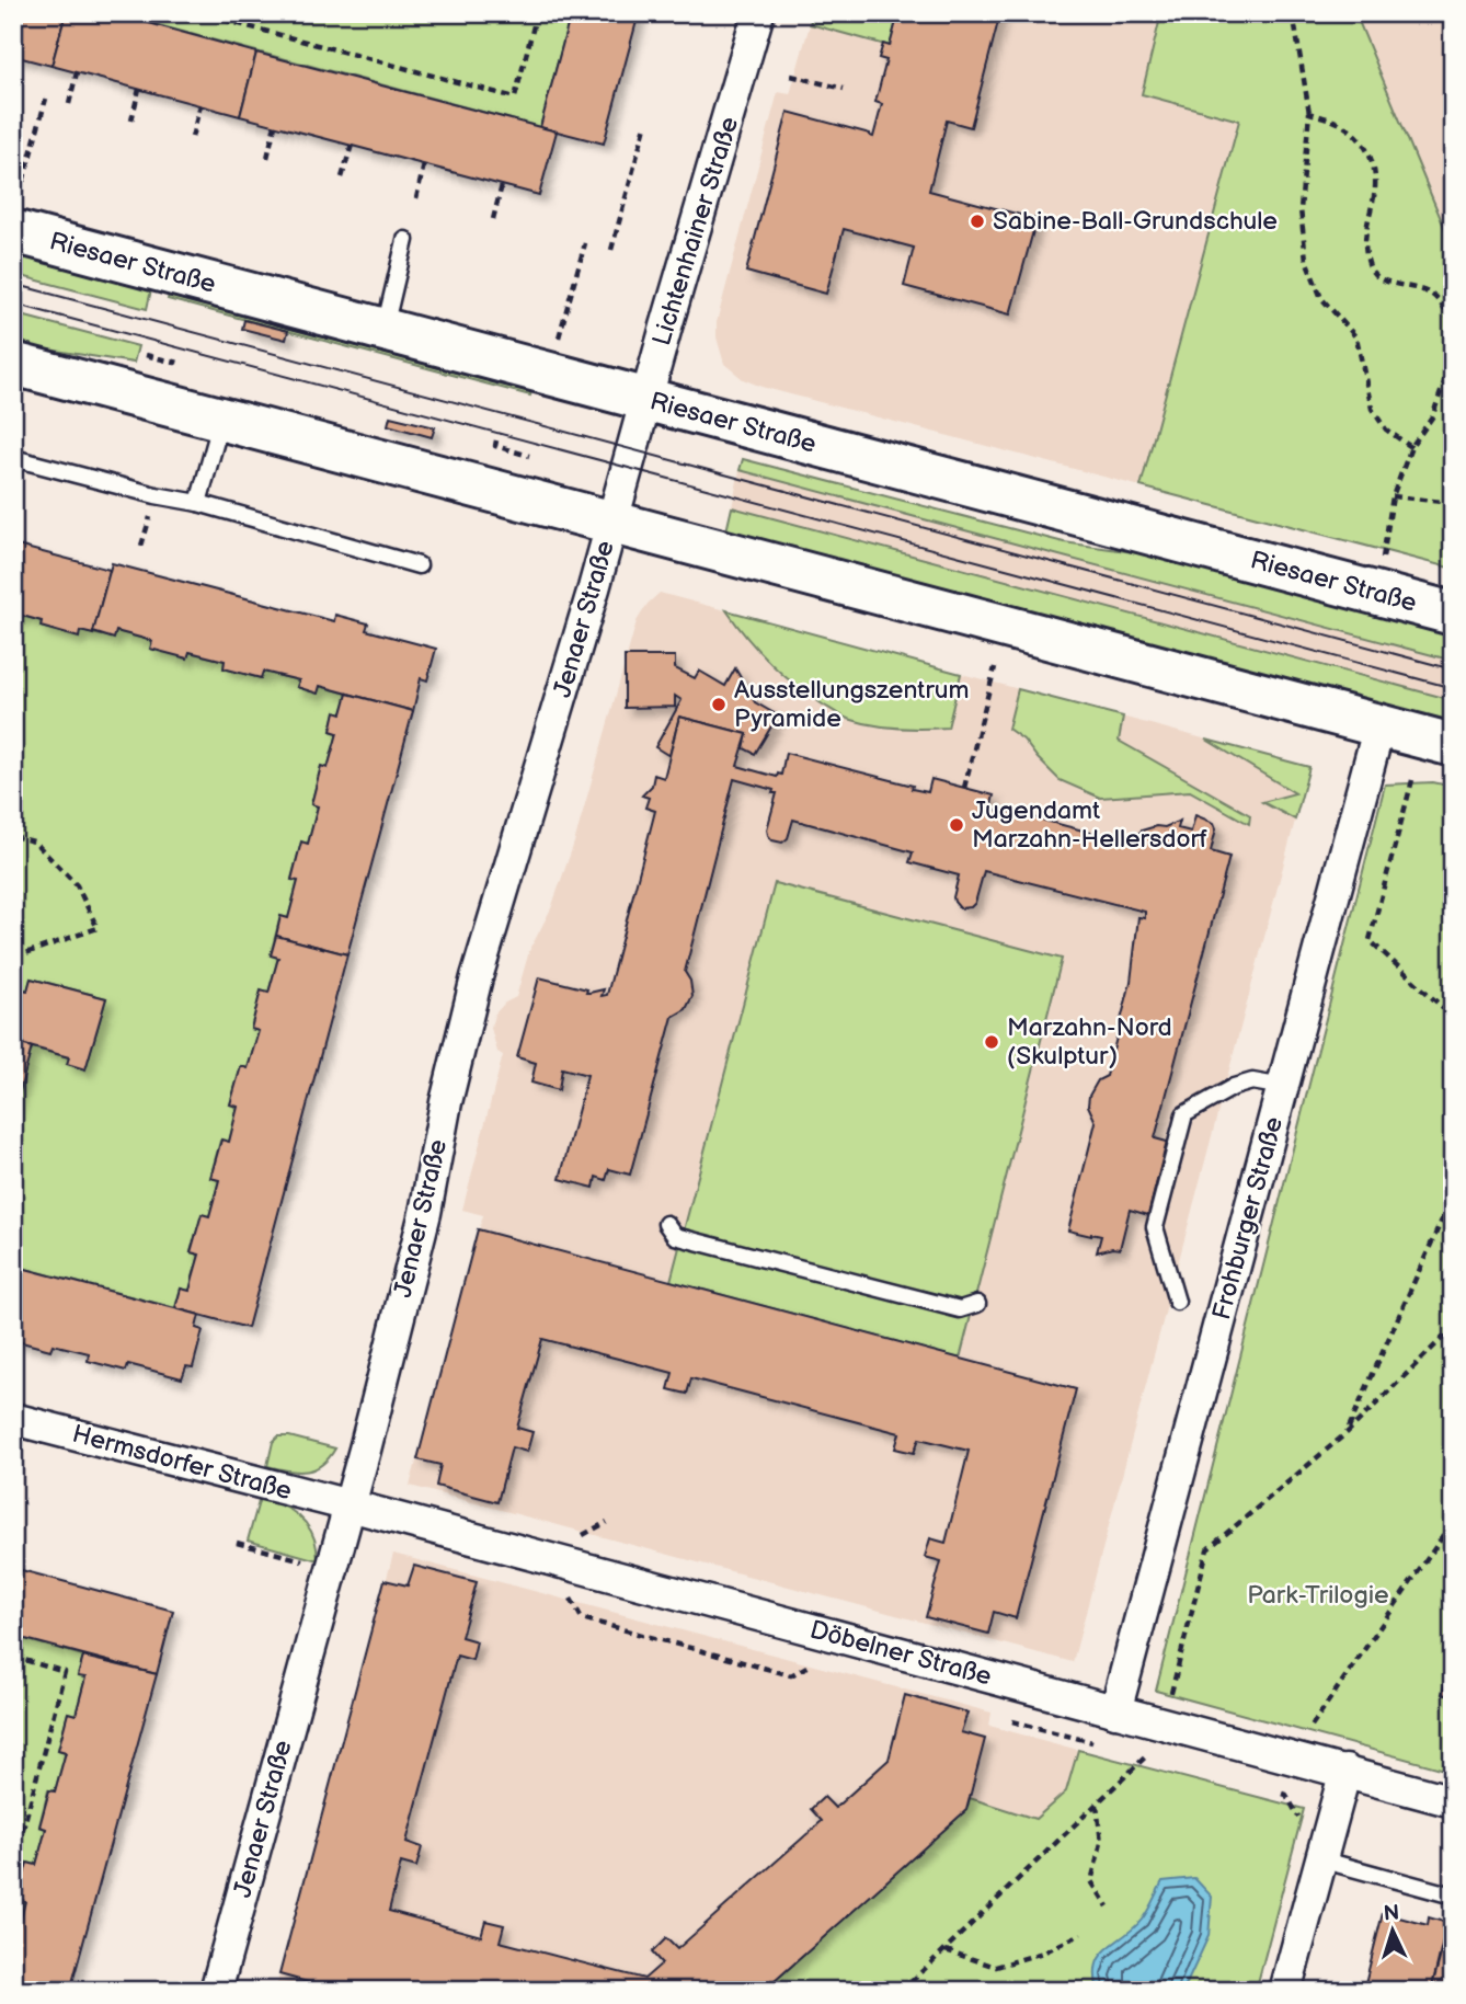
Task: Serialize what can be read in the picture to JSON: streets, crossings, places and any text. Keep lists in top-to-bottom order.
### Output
{
  "streets": {
    "main road": ["Riesaer Straße"],
    "street": [
      "Lichtenhainer Straße",
      "Jenaer Straße",
      "Frohburger Straße",
      "Hermsdorfer Straße",
      "Döbelner Straße"
    ]
  },
  "crossings": [
    ["Lichtenhainer Straße", "Riesaer Straße"],
    ["Lichtenhainer Straße", "Jenaer Straße"],
    ["Jenaer Straße", "Hermsdorfer Straße"],
    ["Jenaer Straße", "Döbelner Straße"],
    ["Frohburger Straße", "Döbelner Straße"],
    ["Hermsdorfer Straße", "Döbelner Straße"]
  ],
  "parks": ["Park-Trilogie"],
  "places": [
    "Sabine-Ball-Grundschule",
    "Ausstellungszentrum Pyramide",
    "Jugendamt Marzahn-Hellersdorf",
    "Marzahn-Nord (Skulptur)"
  ],
  "north": "top"
}
